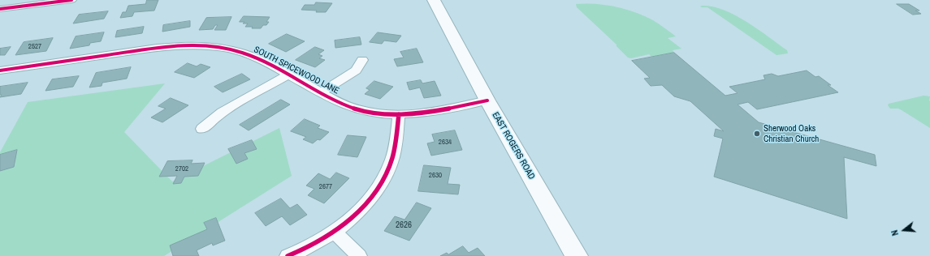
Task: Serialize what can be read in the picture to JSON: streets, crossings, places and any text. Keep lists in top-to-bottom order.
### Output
{
  "streets": {
    "main road": ["EAST ROGERS ROAD"],
    "street": ["SOUTH SPICEWOOD LANE"]
  },
  "crossings": [
    ["SOUTH SPICEWOOD LANE", "EAST ROGERS ROAD"]
  ],
  "places": ["Sherwood Oaks Christian Church"],
  "house_numbers": [
    "2527",
    "2634",
    "2702",
    "2630",
    "2677",
    "2626"
  ],
  "north": "left"
}
